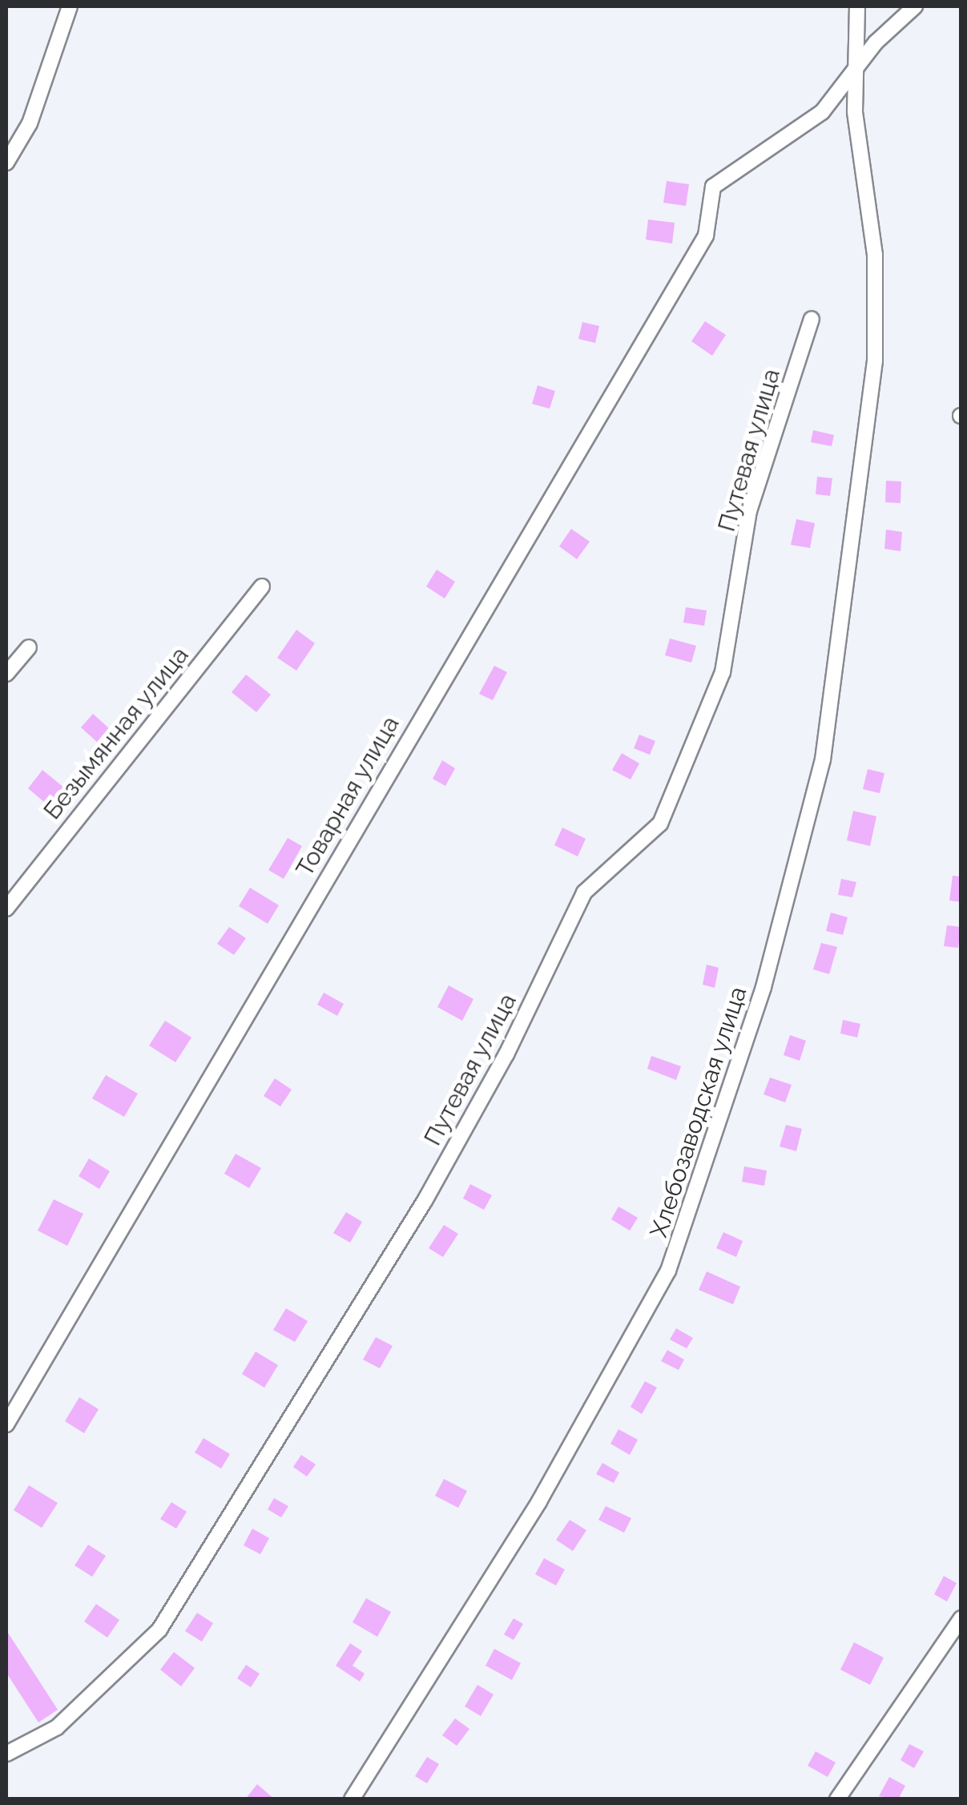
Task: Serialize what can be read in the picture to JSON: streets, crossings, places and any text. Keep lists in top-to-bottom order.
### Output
{
  "streets": {
    "street": [
      "Путевая улица",
      "Безымянная улица",
      "Товарная улица",
      "Хлебозаводская улица"
    ]
  },
  "crossings": [
    ["Товарная улица", "Хлебозаводская улица"]
  ]
}
